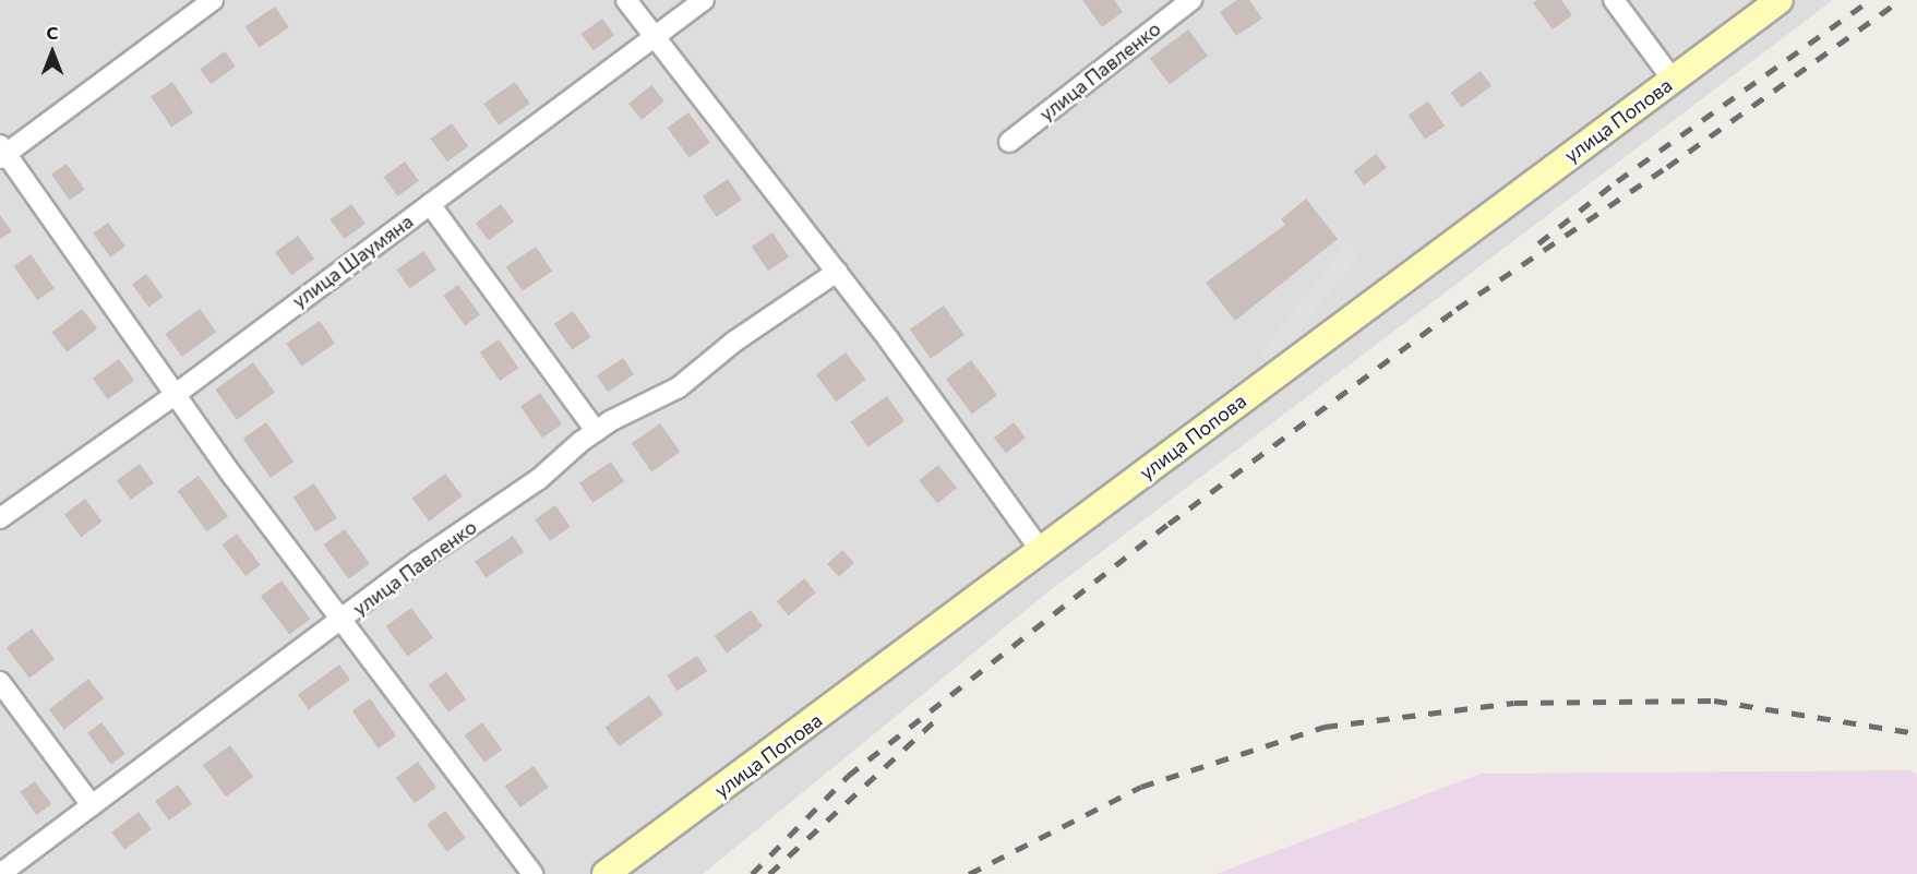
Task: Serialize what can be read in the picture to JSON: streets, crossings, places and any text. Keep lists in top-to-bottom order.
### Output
{
  "streets": {
    "main road": ["улица Попова"],
    "street": ["улица Павленко", "улица Шаумяна"]
  },
  "north": "top"
}
